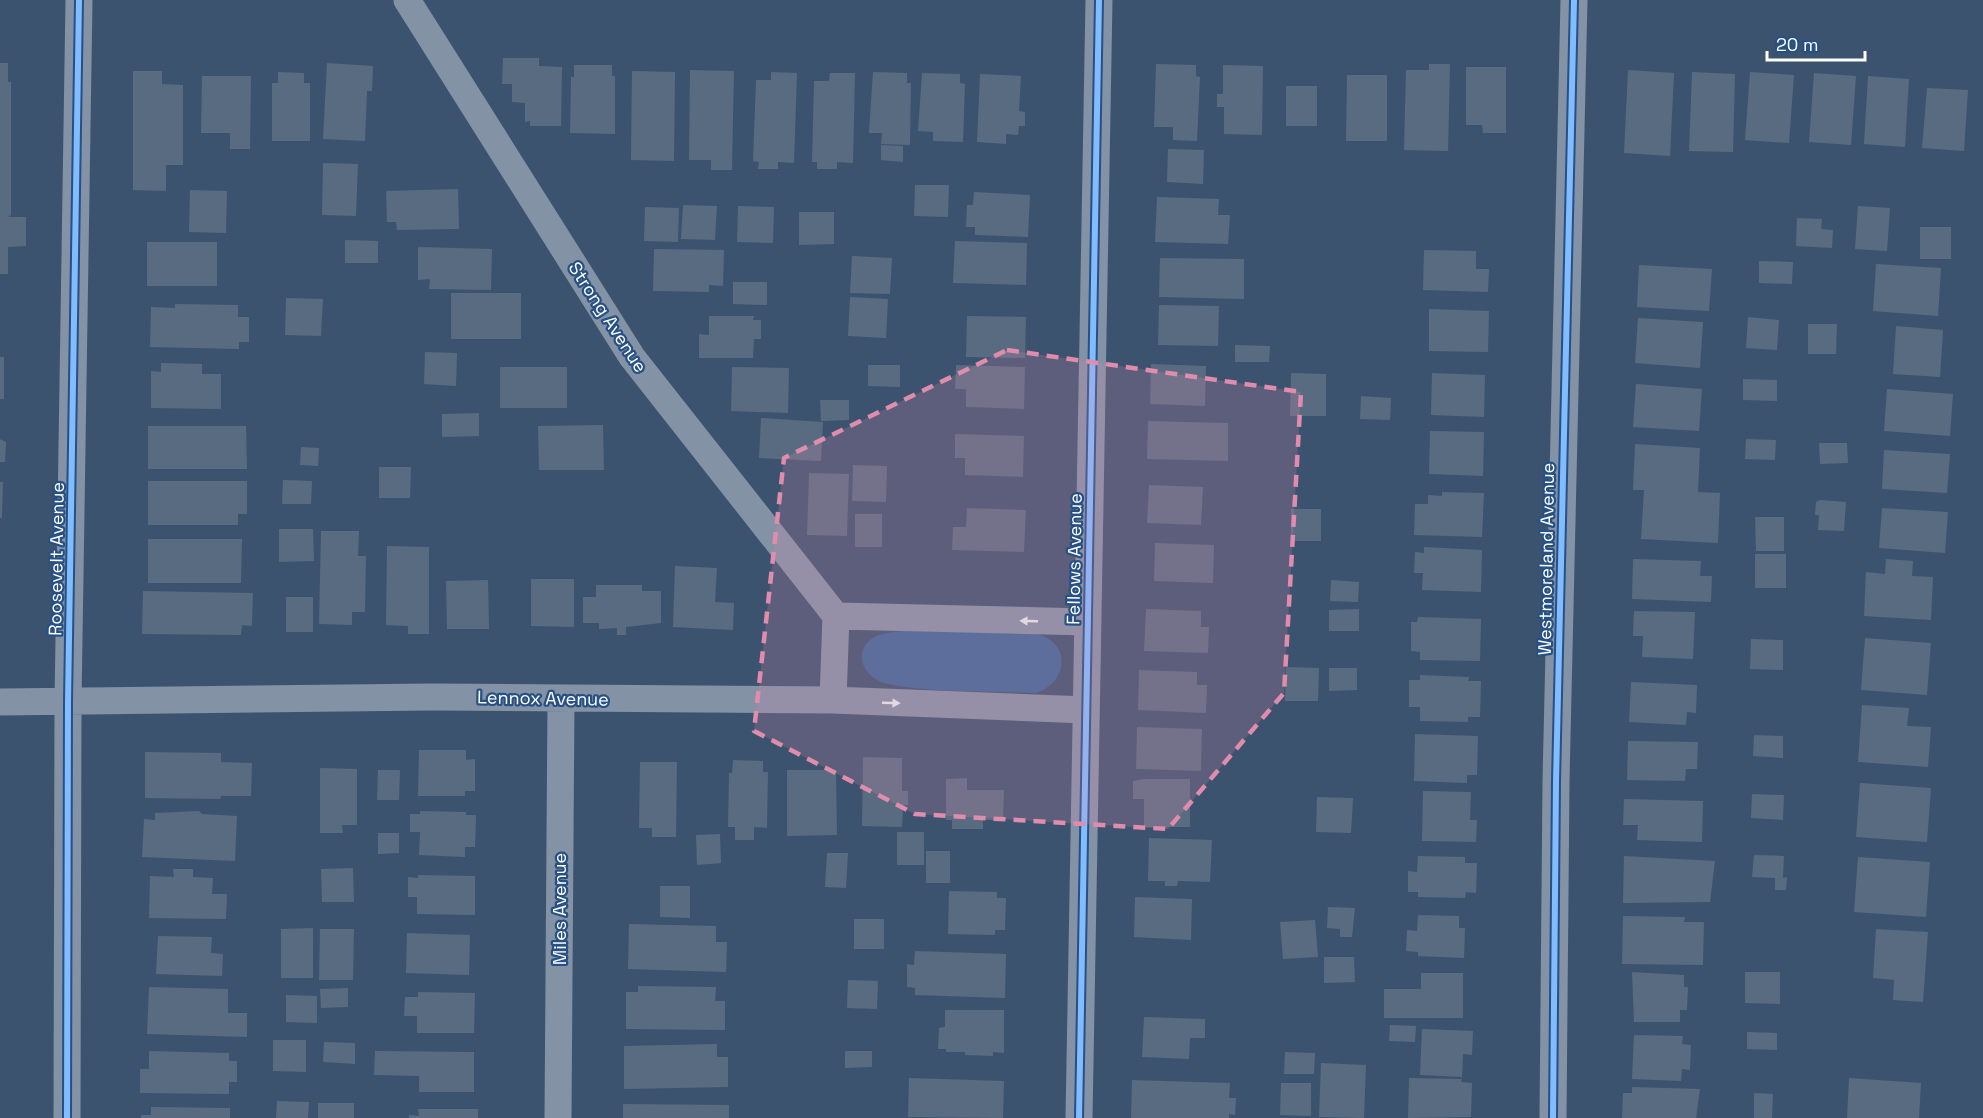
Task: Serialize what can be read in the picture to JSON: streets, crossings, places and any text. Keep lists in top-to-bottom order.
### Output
{
  "streets": {
    "street": [
      "Strong Avenue",
      "Roosevelt Avenue",
      "Fellows Avenue",
      "Westmoreland Avenue",
      "Lennox Avenue",
      "Miles Avenue"
    ]
  },
  "crossings": [
    ["Roosevelt Avenue", "Lennox Avenue"],
    ["Fellows Avenue", "Lennox Avenue"],
    ["Lennox Avenue", "Miles Avenue"]
  ],
  "scale_bar": "20 m"
}
